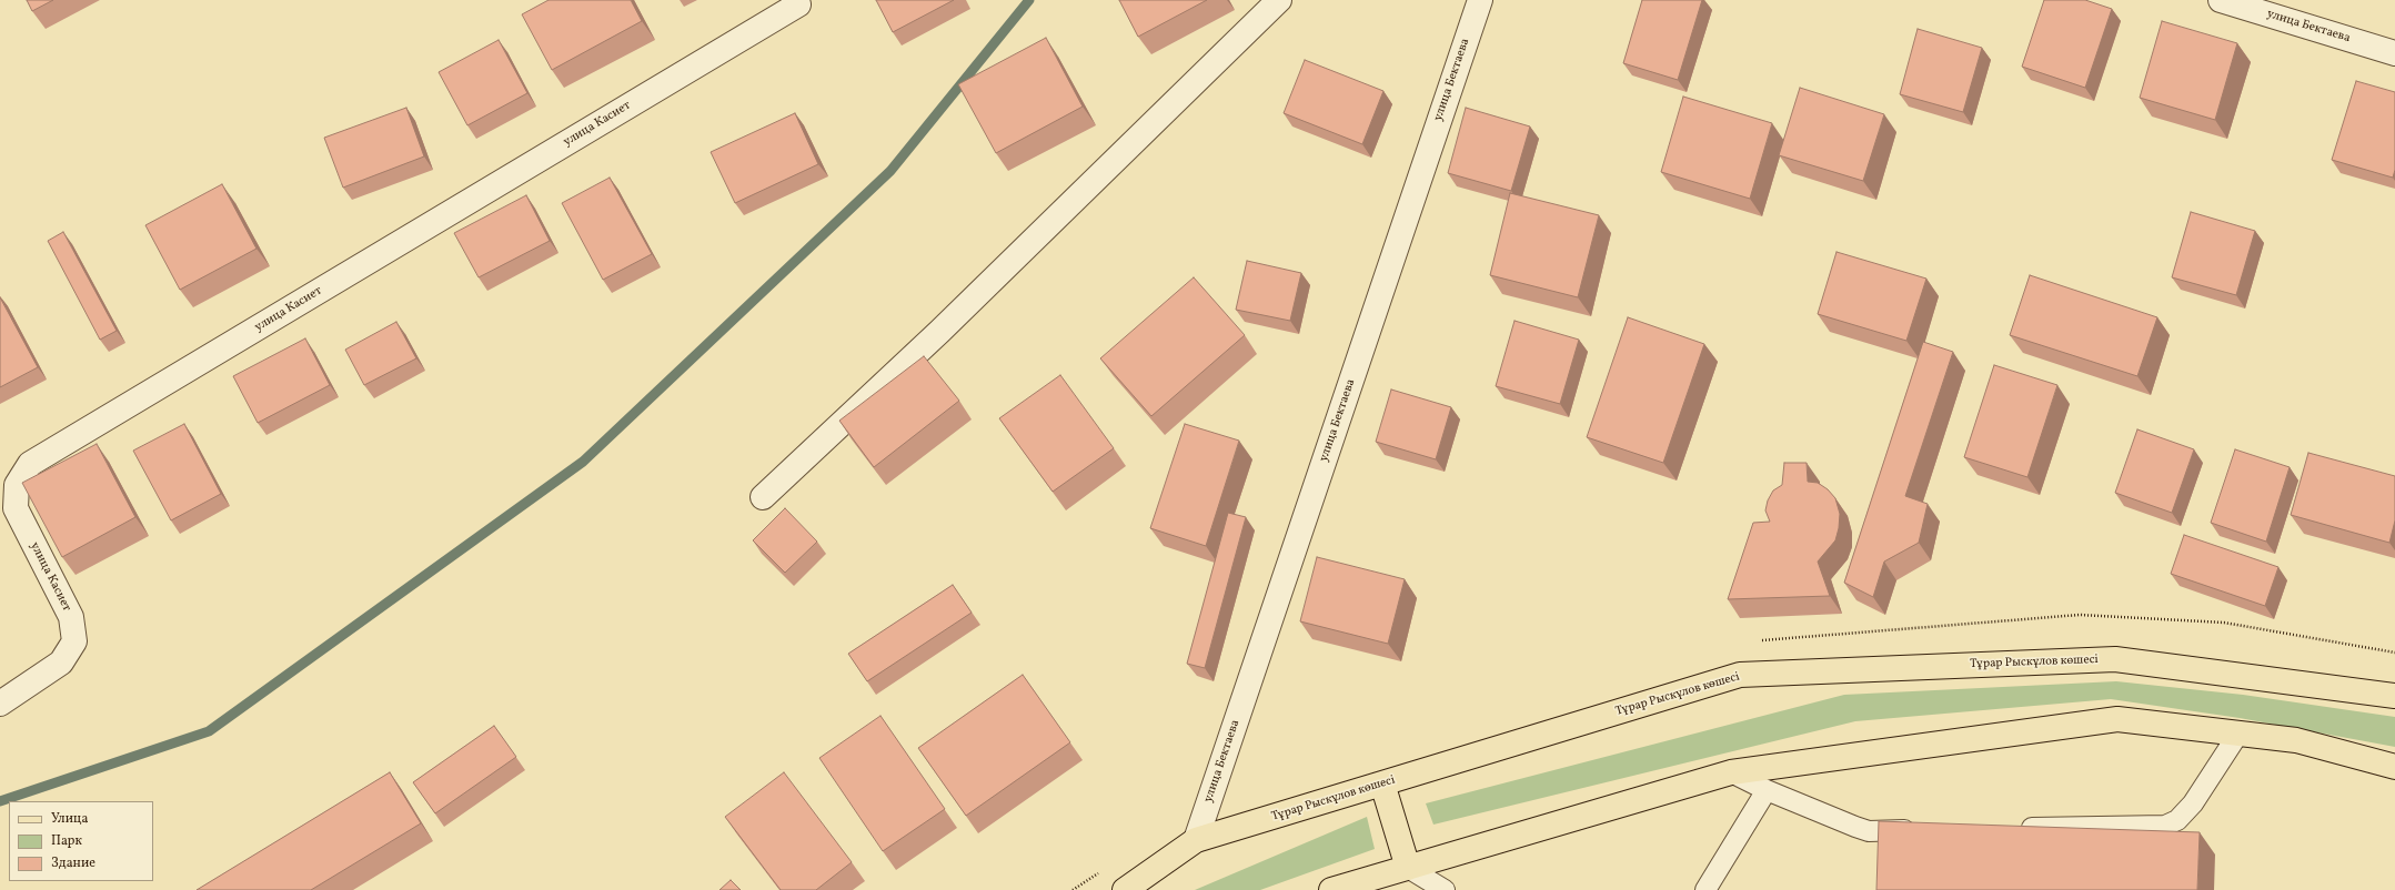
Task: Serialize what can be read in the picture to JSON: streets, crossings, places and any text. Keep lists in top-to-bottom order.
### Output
{
  "streets": {
    "main road": ["Тұрар Рыскұлов көшесі"],
    "street": ["улица Бектаева", "улица Касиет"]
  },
  "crossings": [
    ["улица Бектаева", "Тұрар Рыскұлов көшесі"]
  ],
  "legend": ["Улица", "Парк", "Здание"]
}
